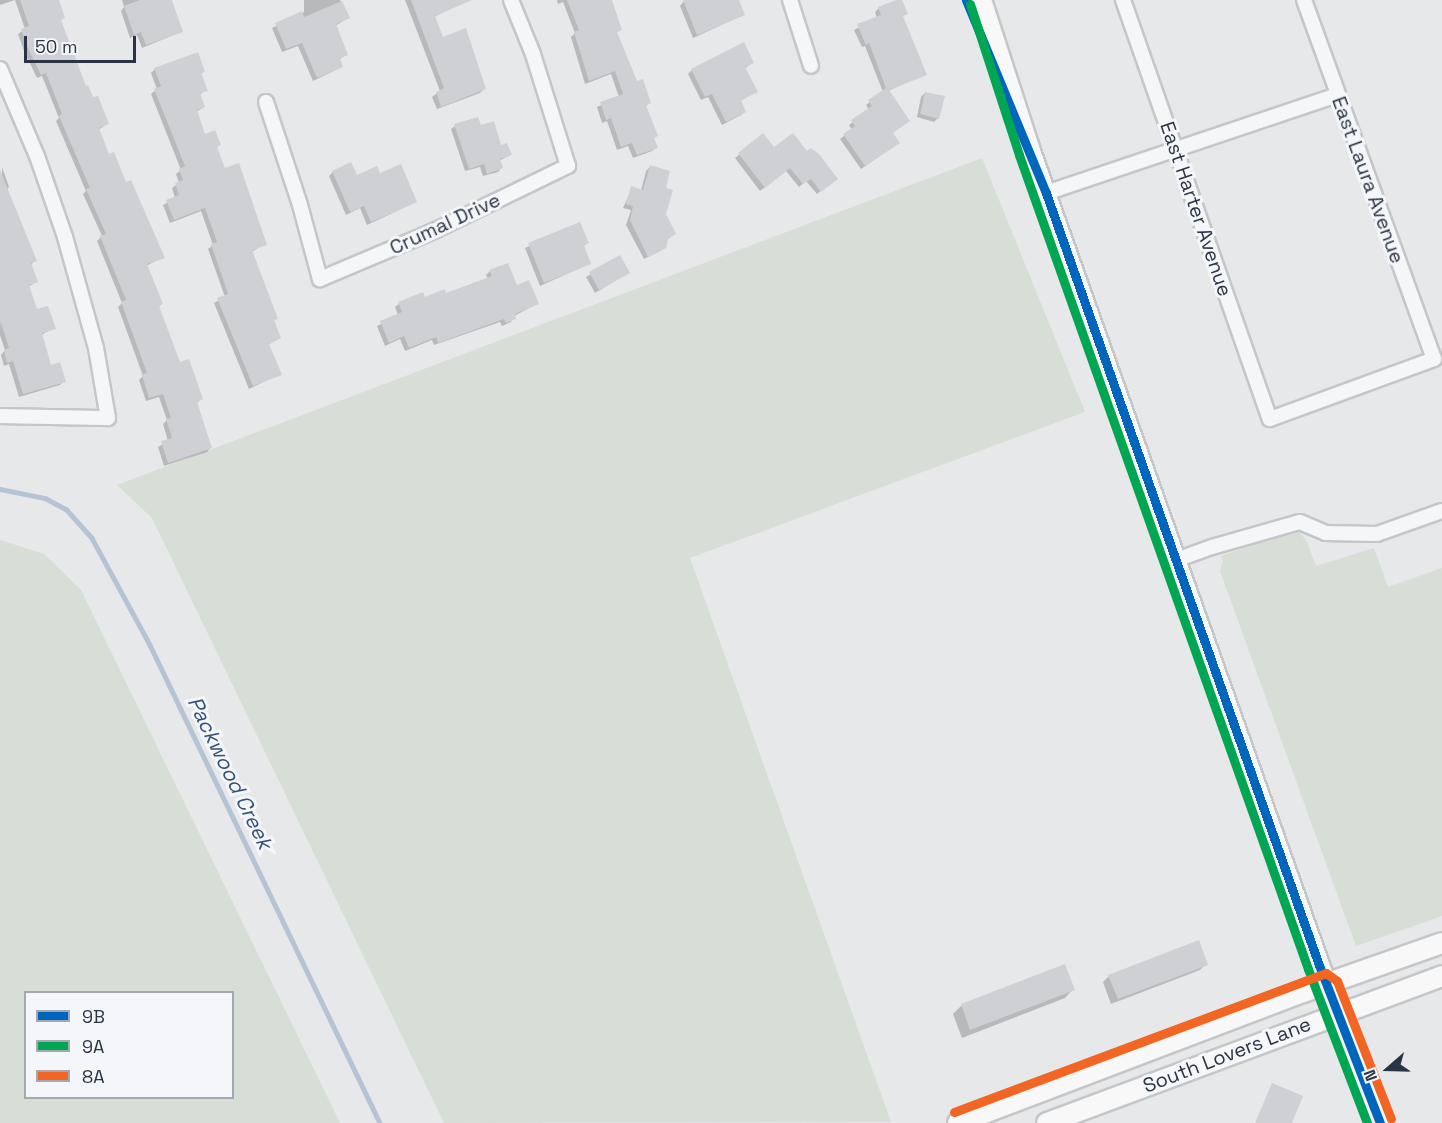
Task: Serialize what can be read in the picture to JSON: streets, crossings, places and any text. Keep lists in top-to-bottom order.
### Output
{
  "streets": {
    "main road": ["South Lovers Lane"],
    "street": ["East Laura Avenue", "East Harter Avenue", "Crumal Drive"]
  },
  "crossings": [
    ["East Laura Avenue", "East Harter Avenue"]
  ],
  "water": ["Packwood Creek"],
  "lines": ["transit line 9B", "transit line 9A", "transit line 8A"],
  "legend": ["9B", "9A", "8A"],
  "scale_bar": "50 m",
  "north": "left"
}
